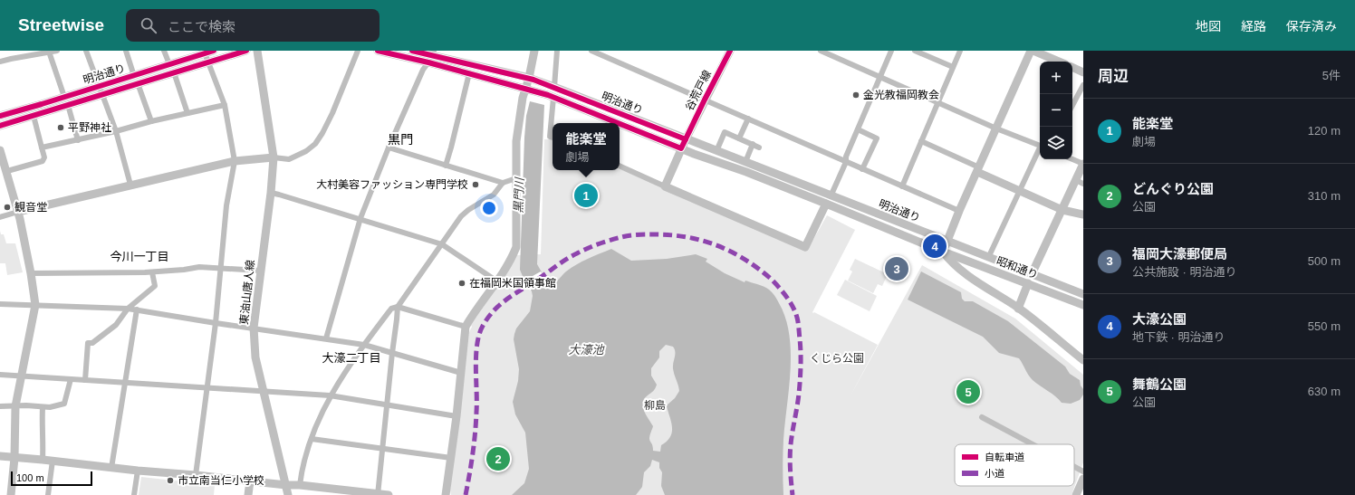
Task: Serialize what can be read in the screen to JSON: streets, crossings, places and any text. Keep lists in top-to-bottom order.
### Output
{
  "streets": {
    "street": [
      "明治通り",
      "谷荒戸線",
      "昭和通り",
      "東油山唐人線"
    ]
  },
  "crossings": [
    ["明治通り", "谷荒戸線"],
    ["明治通り", "昭和通り"]
  ],
  "districts": ["黒門", "今川一丁目", "大濠二丁目"],
  "water": ["黒門川", "大濠池"],
  "parks": ["くじら公園", "柳島"],
  "places": [
    "金光教福岡教会",
    "平野神社",
    "大村美容ファッション専門学校",
    "観音堂",
    "在福岡米国領事館",
    "市立南当仁小学校"
  ],
  "legend": ["自転車道", "小道"],
  "scale_bar": "100 m",
  "page": {
    "header": "Streetwise",
    "search": "ここで検索",
    "nav": ["地図", "経路", "保存済み"],
    "heading": ["周辺", "5件"],
    "map_buttons": ["+", "−"],
    "list": [
      {
        "mark": "1",
        "name": "能楽堂",
        "note": "劇場",
        "value": "120 m"
      },
      {
        "mark": "2",
        "name": "どんぐり公園",
        "note": "公園",
        "value": "310 m"
      },
      {
        "mark": "3",
        "name": "福岡大濠郵便局",
        "note": "公共施設 · 明治通り",
        "value": "500 m"
      },
      {
        "mark": "4",
        "name": "大濠公園",
        "note": "地下鉄 · 明治通り",
        "value": "550 m"
      },
      {
        "mark": "5",
        "name": "舞鶴公園",
        "note": "公園",
        "value": "630 m"
      }
    ],
    "popup": ["能楽堂", "劇場"],
    "pins": [
      "1",
      "4",
      "3",
      "5",
      "2"
    ],
    "scale": "100 m"
  }
}
